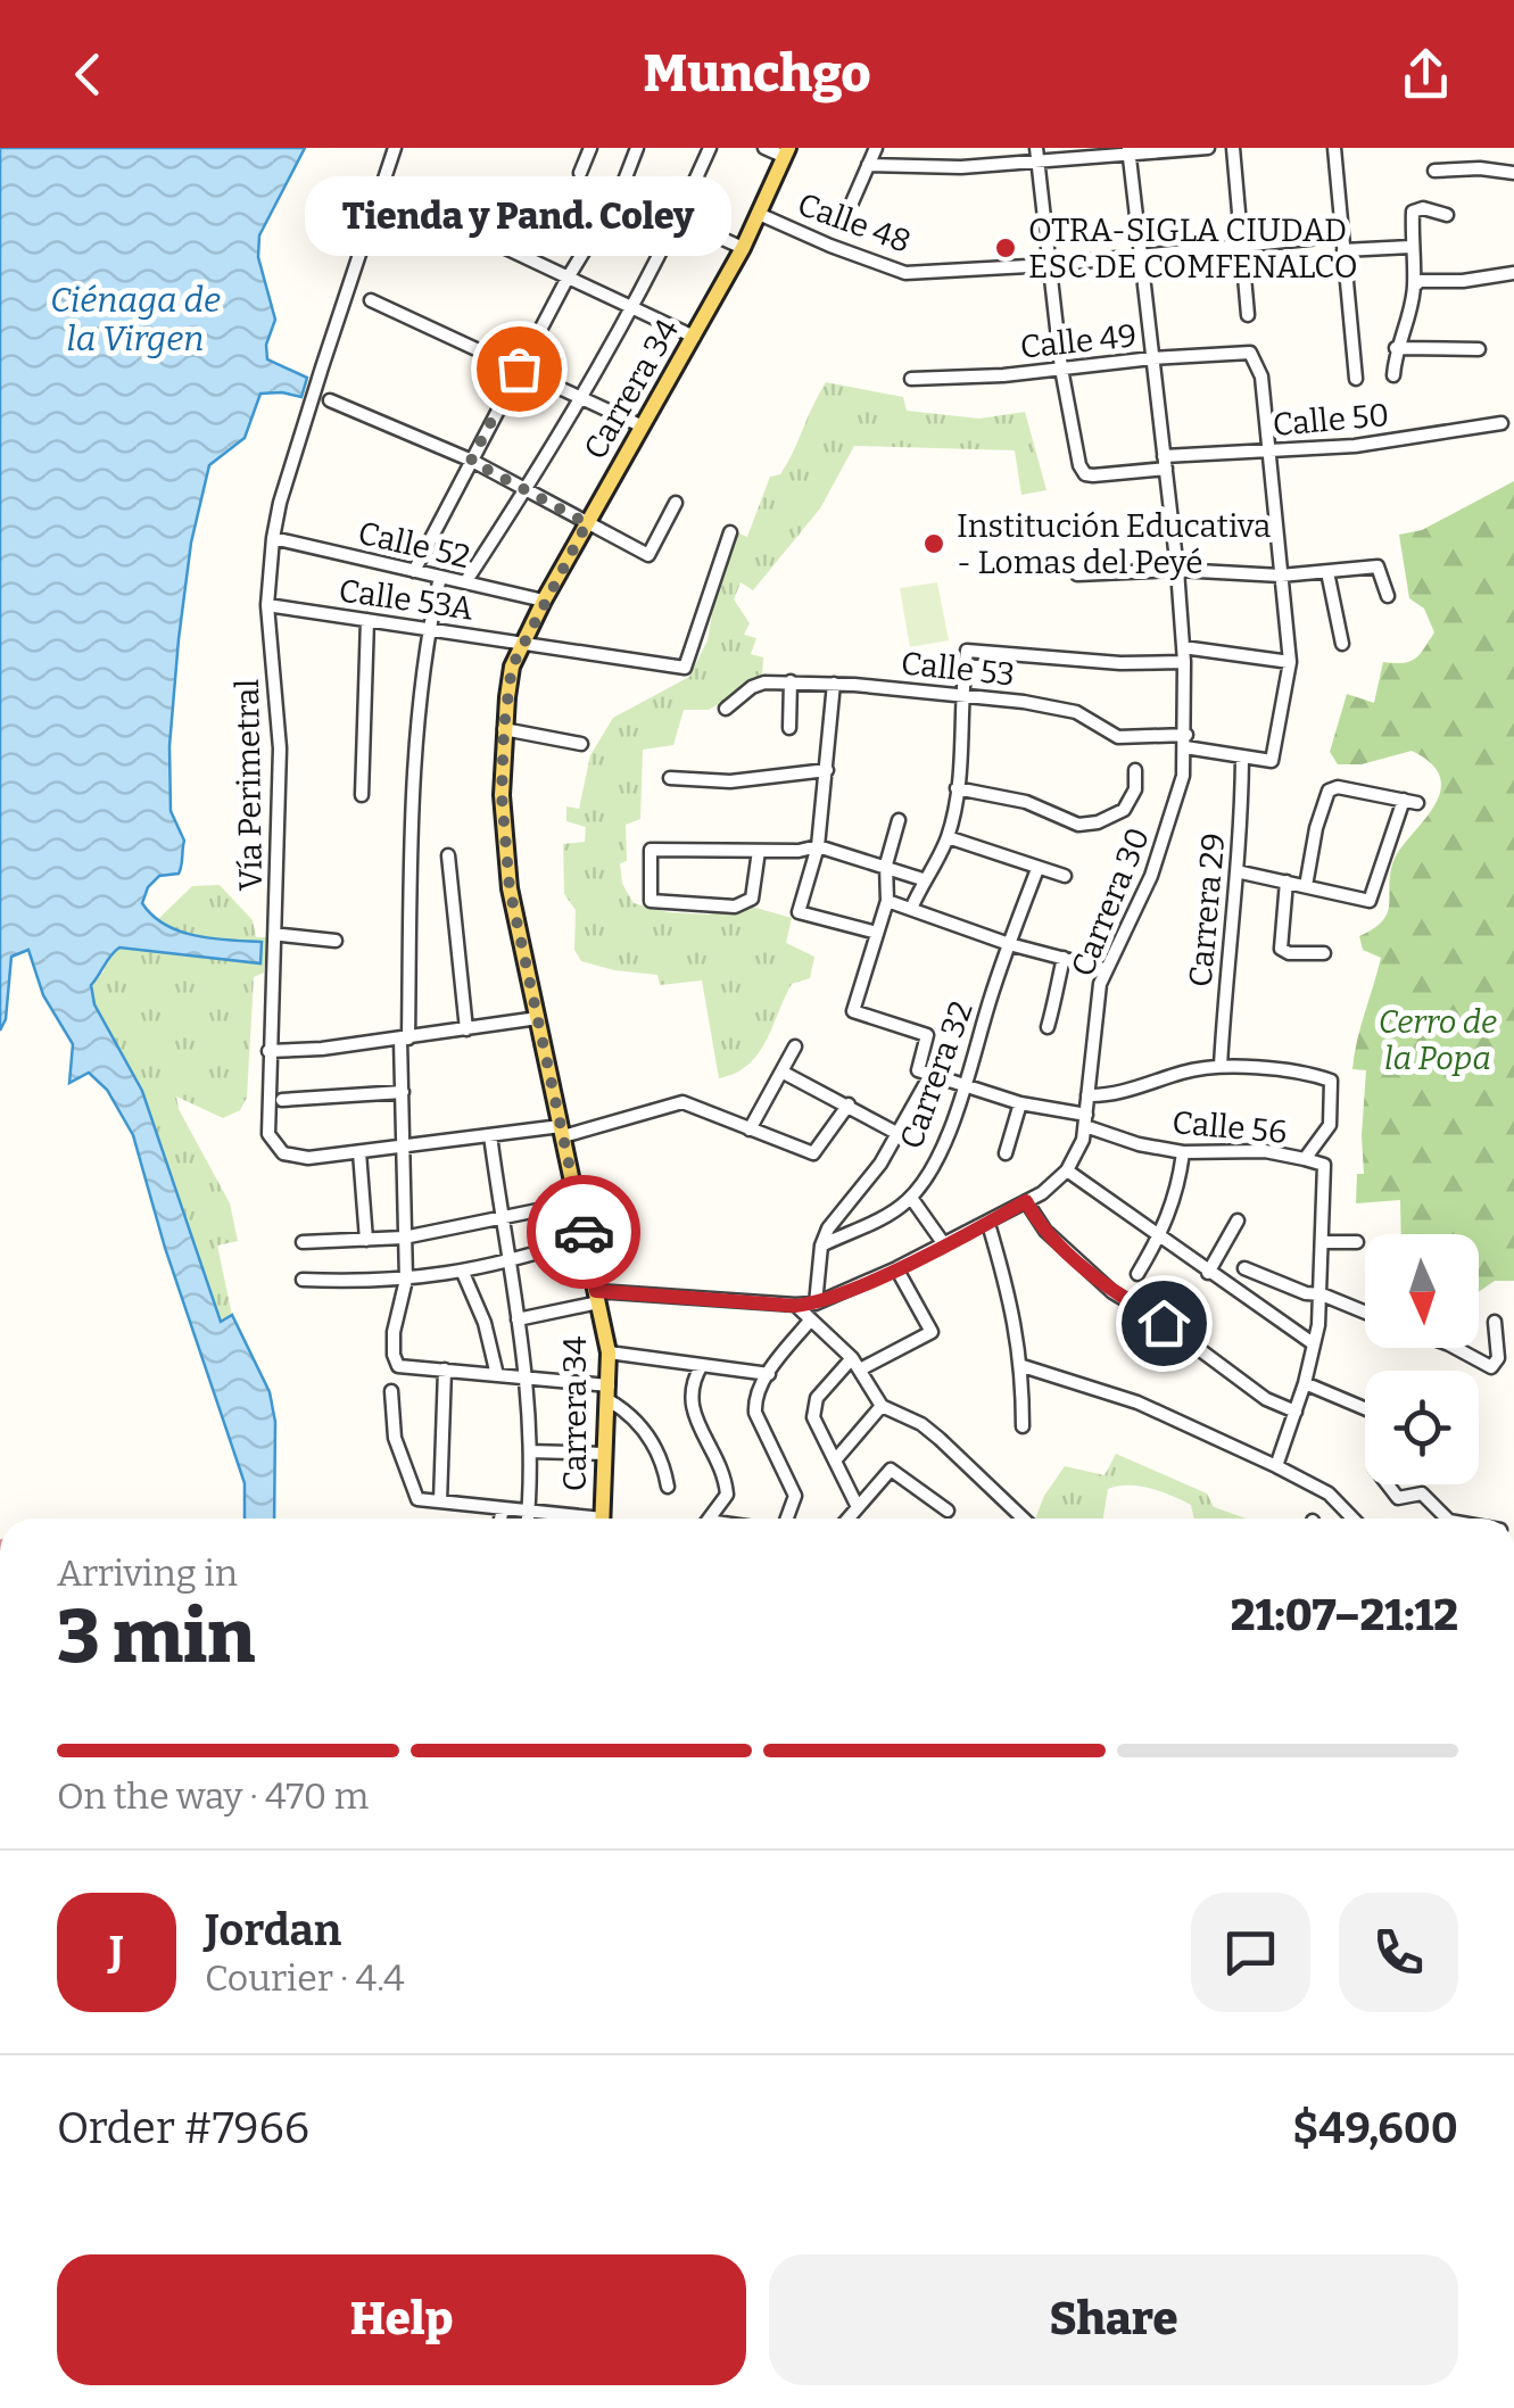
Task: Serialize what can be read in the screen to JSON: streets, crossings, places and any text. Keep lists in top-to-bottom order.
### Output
{
  "streets": {
    "main road": ["Carrera 34"],
    "street": [
      "Calle 48",
      "Calle 49",
      "Calle 50",
      "Calle 52",
      "Calle 53A",
      "Calle 53",
      "Vía Perimetral",
      "Carrera 30",
      "Carrera 29",
      "Carrera 32",
      "Calle 56"
    ]
  },
  "crossings": [
    ["Calle 48", "Carrera 34"],
    ["Calle 48", "Carrera 30"],
    ["Calle 49", "Calle 50"],
    ["Calle 49", "Carrera 30"],
    ["Carrera 34", "Calle 52"],
    ["Carrera 34", "Calle 53A"],
    ["Carrera 34", "Vía Perimetral"],
    ["Calle 50", "Carrera 30"],
    ["Calle 52", "Vía Perimetral"],
    ["Calle 53A", "Vía Perimetral"],
    ["Calle 53", "Carrera 30"],
    ["Calle 53", "Carrera 29"],
    ["Carrera 30", "Calle 56"],
    ["Carrera 32", "Calle 56"]
  ],
  "water": ["Ciénaga de la Virgen"],
  "parks": ["Cerro de la Popa"],
  "places": ["OTRA-SIGLA CIUDAD ESC DE COMFENALCO", "Tienda y Pand. Coley", "Institución Educativa - Lomas del Peyé"],
  "north": "bottom",
  "page": {
    "header": "Munchgo",
    "bubble": "Tienda y Pand. Coley",
    "heading": ["3 min", "Arriving in", "21:07–21:12"],
    "panel": [
      "Jordan",
      "Courier · 4.4",
      "Order #7966",
      "$49,600"
    ],
    "bar": "On the way · 470 m",
    "round": "J",
    "buttons": ["Help", "Share"]
  }
}
